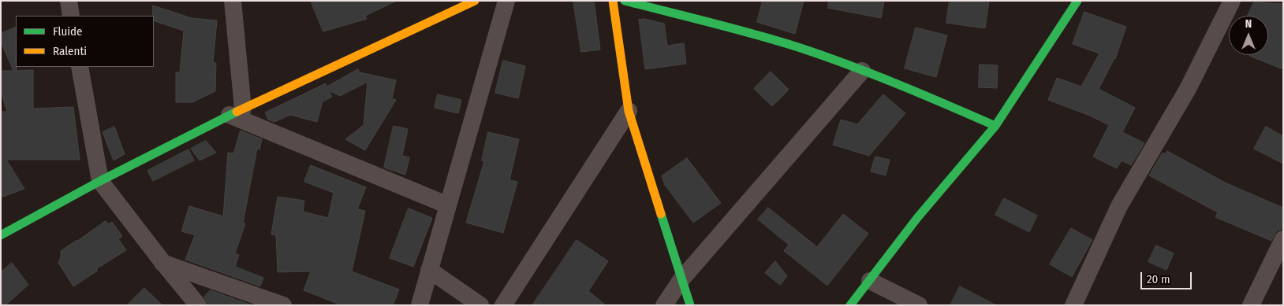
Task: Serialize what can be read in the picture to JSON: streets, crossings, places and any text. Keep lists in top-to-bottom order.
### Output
{
  "legend": ["Fluide", "Ralenti"],
  "scale_bar": "20 m",
  "north": "top"
}
